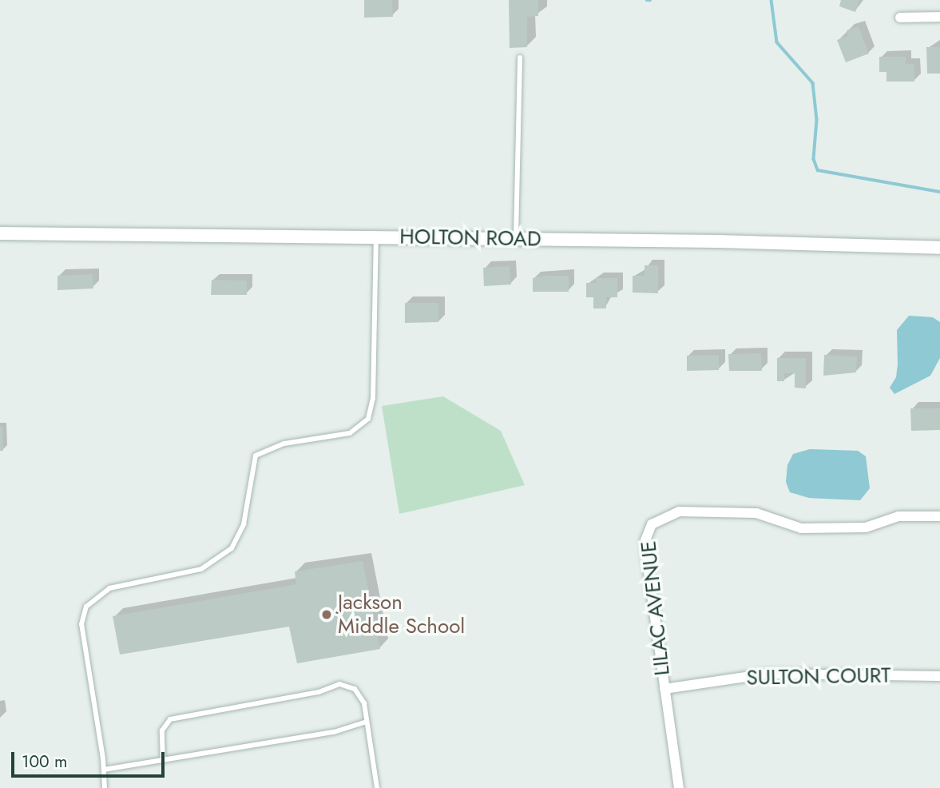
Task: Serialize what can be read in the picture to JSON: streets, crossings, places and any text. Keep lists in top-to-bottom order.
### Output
{
  "streets": {
    "street": ["HOLTON ROAD", "LILAC AVENUE", "SULTON COURT"]
  },
  "crossings": [
    ["LILAC AVENUE", "SULTON COURT"]
  ],
  "places": ["Jackson Middle School"],
  "scale_bar": "100 m"
}
